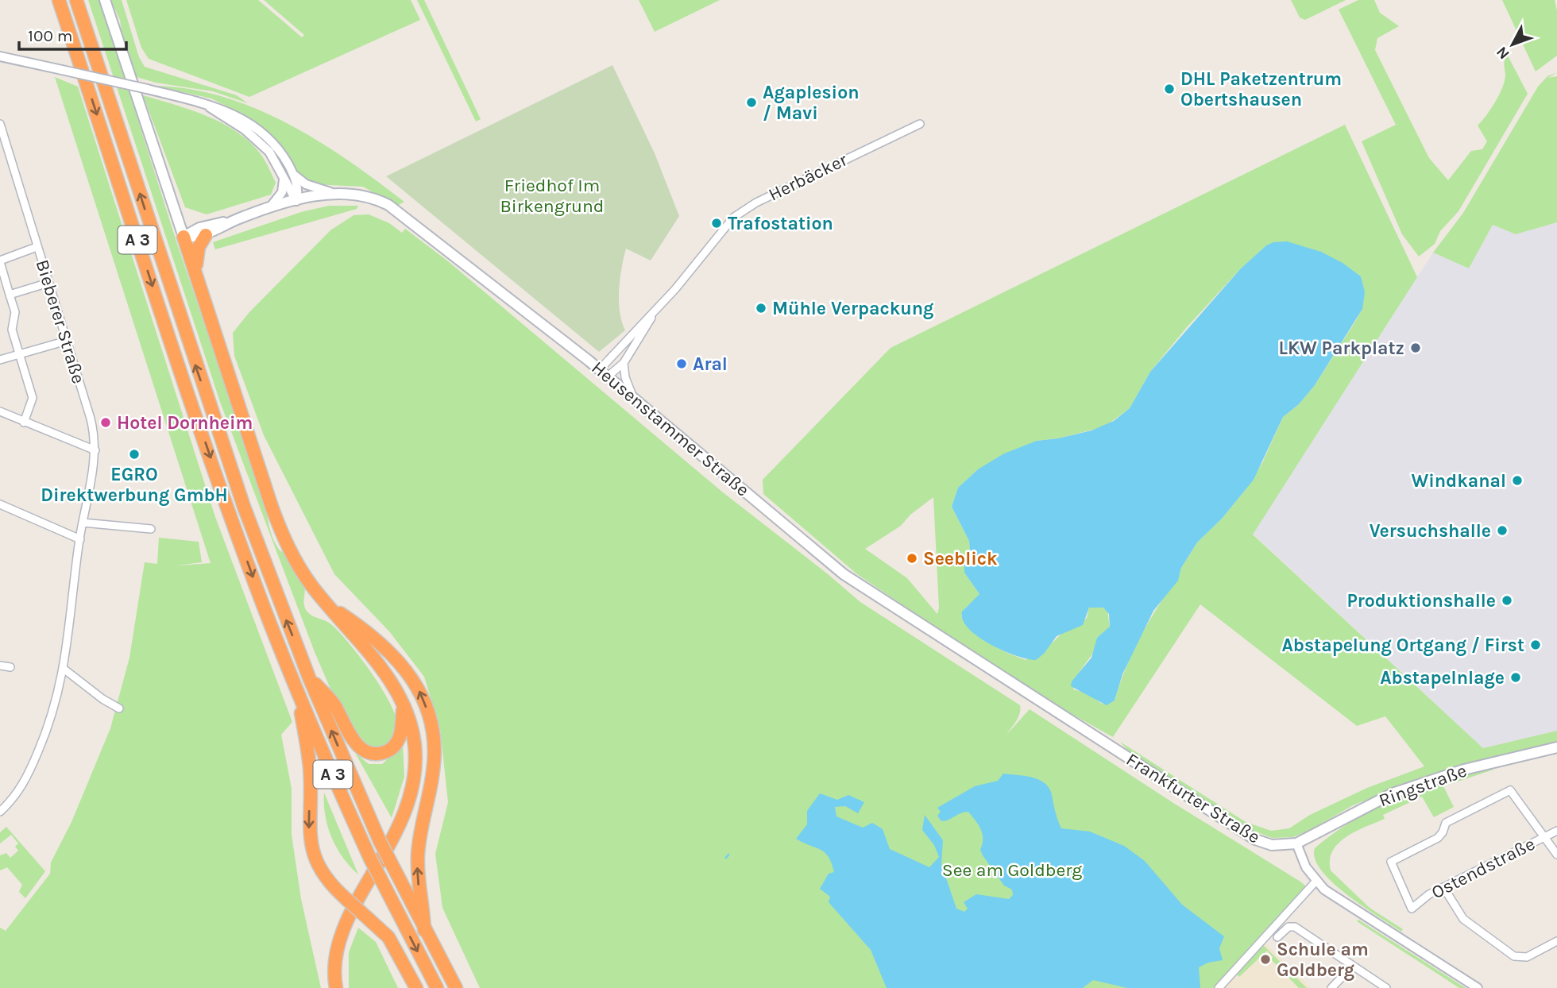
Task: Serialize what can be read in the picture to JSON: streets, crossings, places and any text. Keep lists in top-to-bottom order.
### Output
{
  "streets": {
    "highway": ["A 3"],
    "main road": ["Heusenstammer Straße", "Ringstraße", "Frankfurter Straße"],
    "street": ["Herbäcker", "Bieberer Straße", "Ostendstraße"]
  },
  "crossings": [
    ["Heusenstammer Straße", "Frankfurter Straße"],
    ["Ringstraße", "Frankfurter Straße"]
  ],
  "parks": ["Friedhof Im Birkengrund", "See am Goldberg"],
  "places": [
    "DHL Paketzentrum Obertshausen",
    "Agaplesion / Mavi",
    "Trafostation",
    "Mühle Verpackung",
    "LKW Parkplatz",
    "Aral",
    "Hotel Dornheim",
    "EGRO Direktwerbung GmbH",
    "Windkanal",
    "Versuchshalle",
    "Seeblick",
    "Produktionshalle",
    "Abstapelung Ortgang / First",
    "Abstapelnlage",
    "Schule am Goldberg"
  ],
  "scale_bar": "100 m",
  "north": "bottom left"
}
